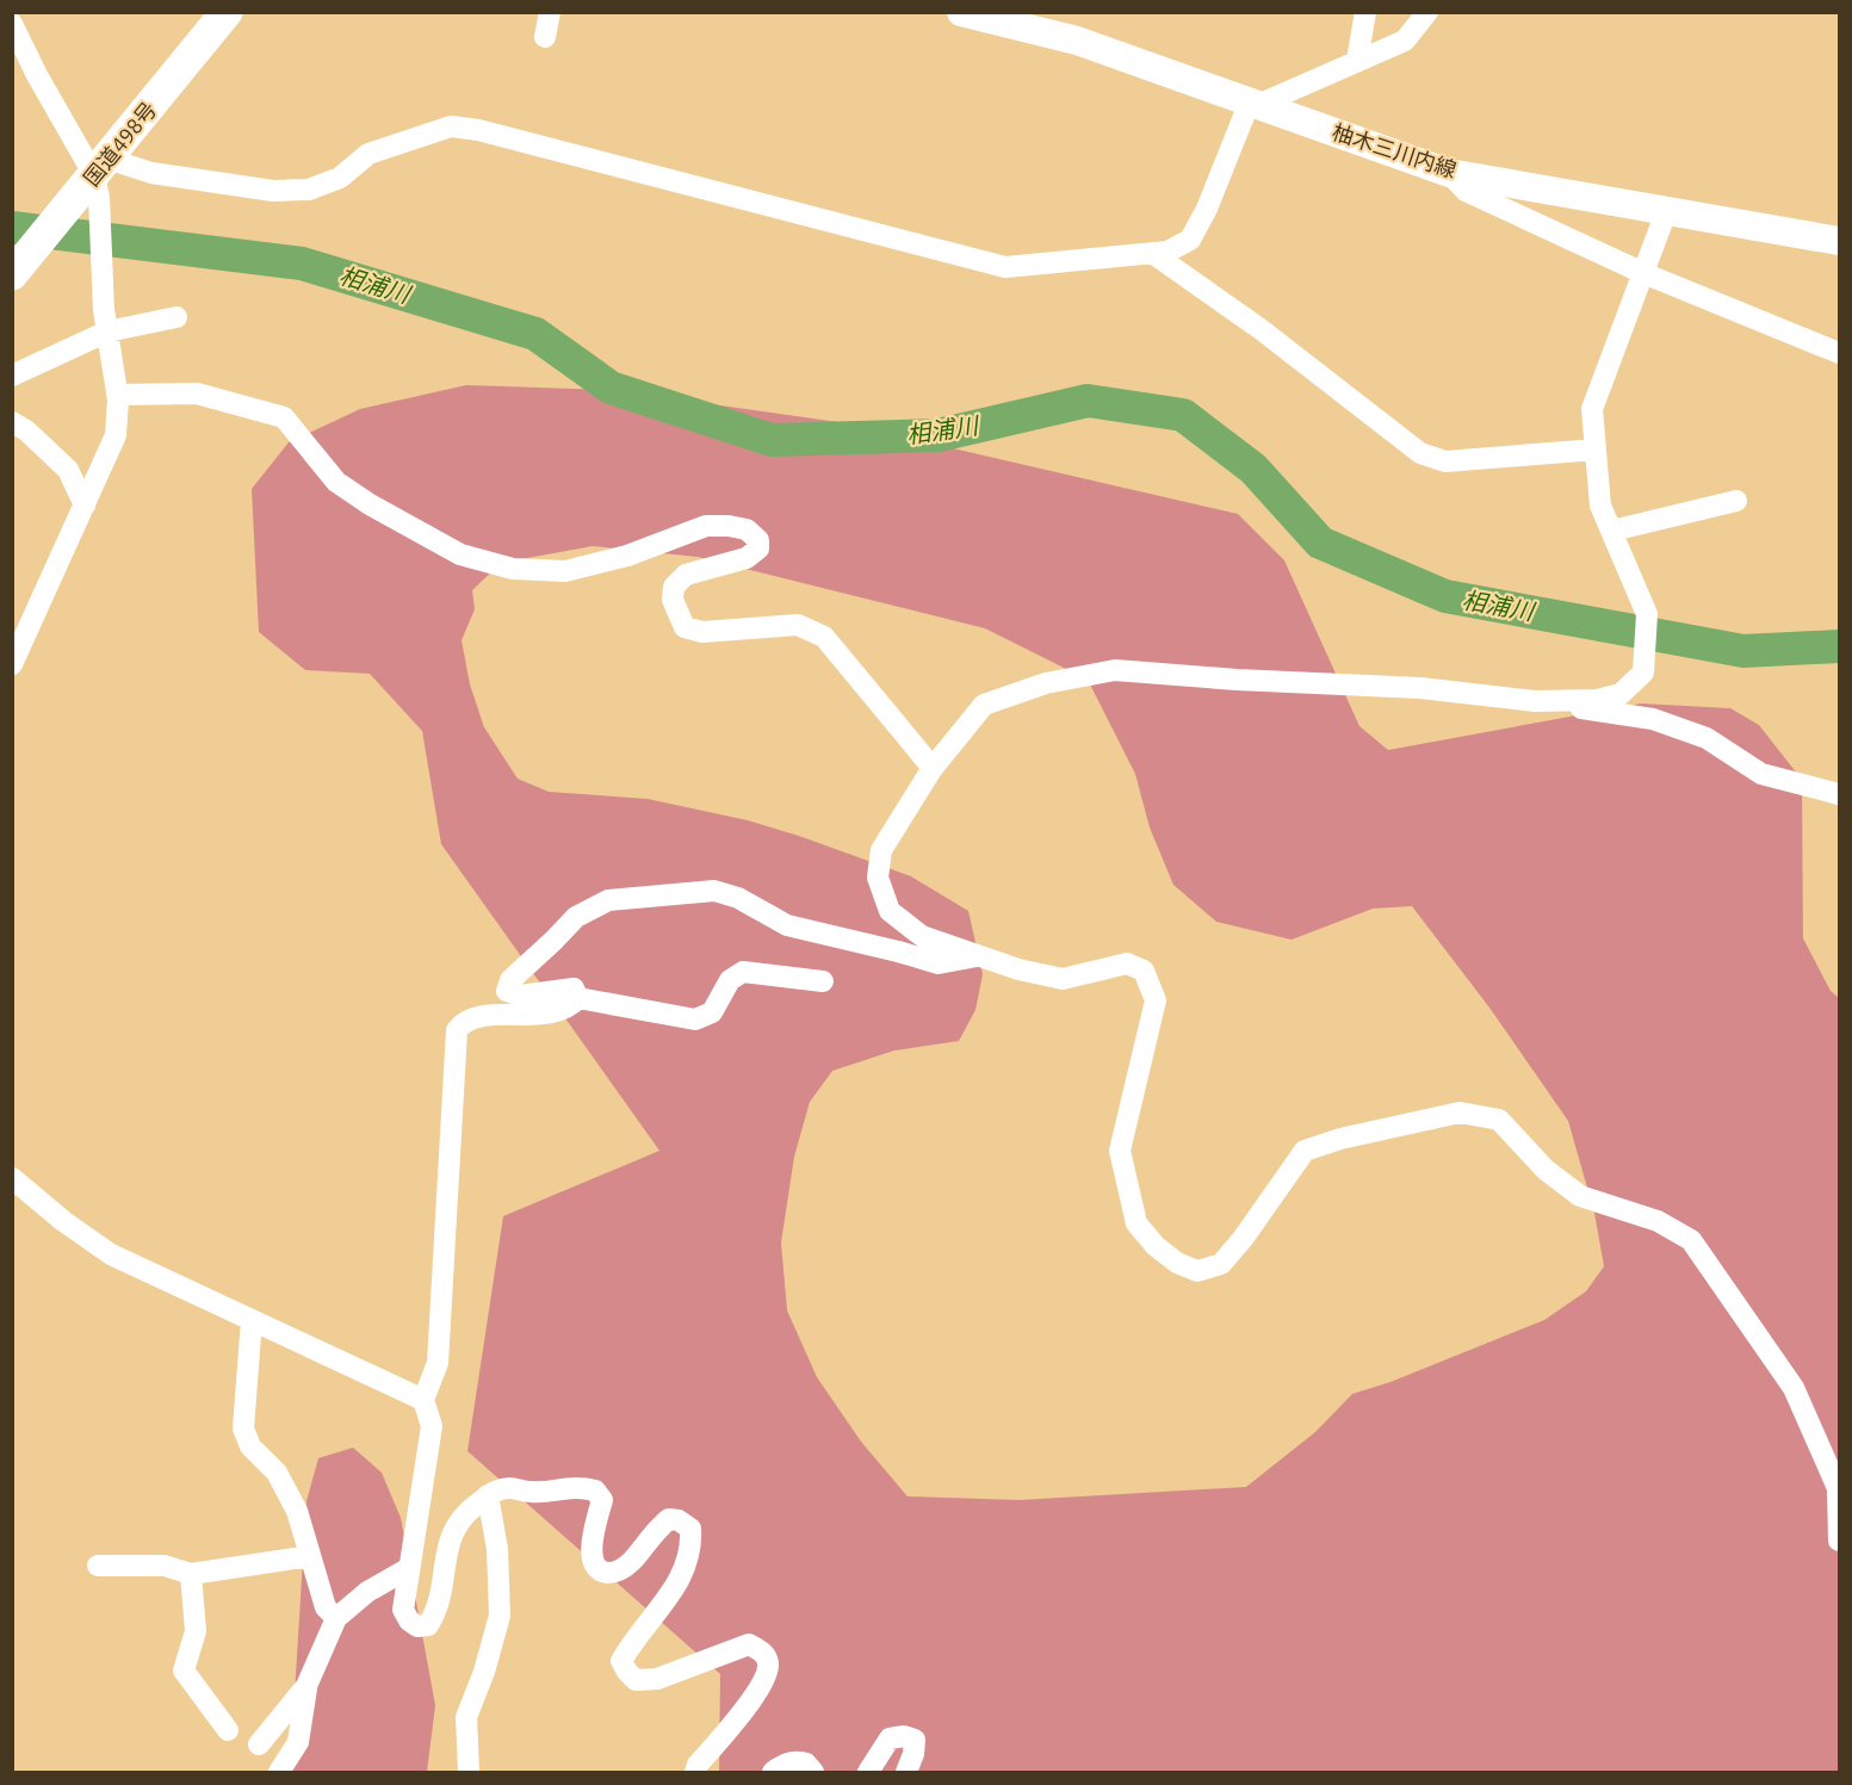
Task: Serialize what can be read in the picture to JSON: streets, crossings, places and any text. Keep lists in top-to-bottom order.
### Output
{
  "streets": {
    "highway": ["国道498号"],
    "main road": ["柚木三川内線"]
  },
  "water": ["相浦川"]
}
